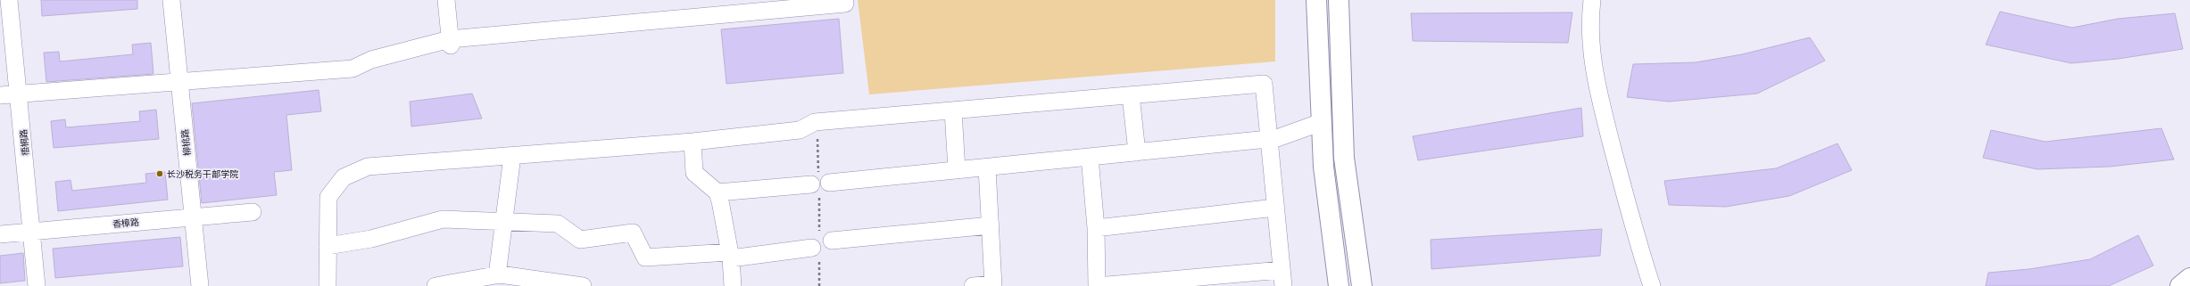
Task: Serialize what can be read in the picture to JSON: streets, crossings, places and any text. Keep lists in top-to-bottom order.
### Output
{
  "streets": {
    "street": ["梧桐路", "柳桃路", "香樟路"]
  },
  "crossings": [
    ["梧桐路", "香樟路"],
    ["柳桃路", "香樟路"]
  ],
  "places": ["长沙税务干部学院"]
}
